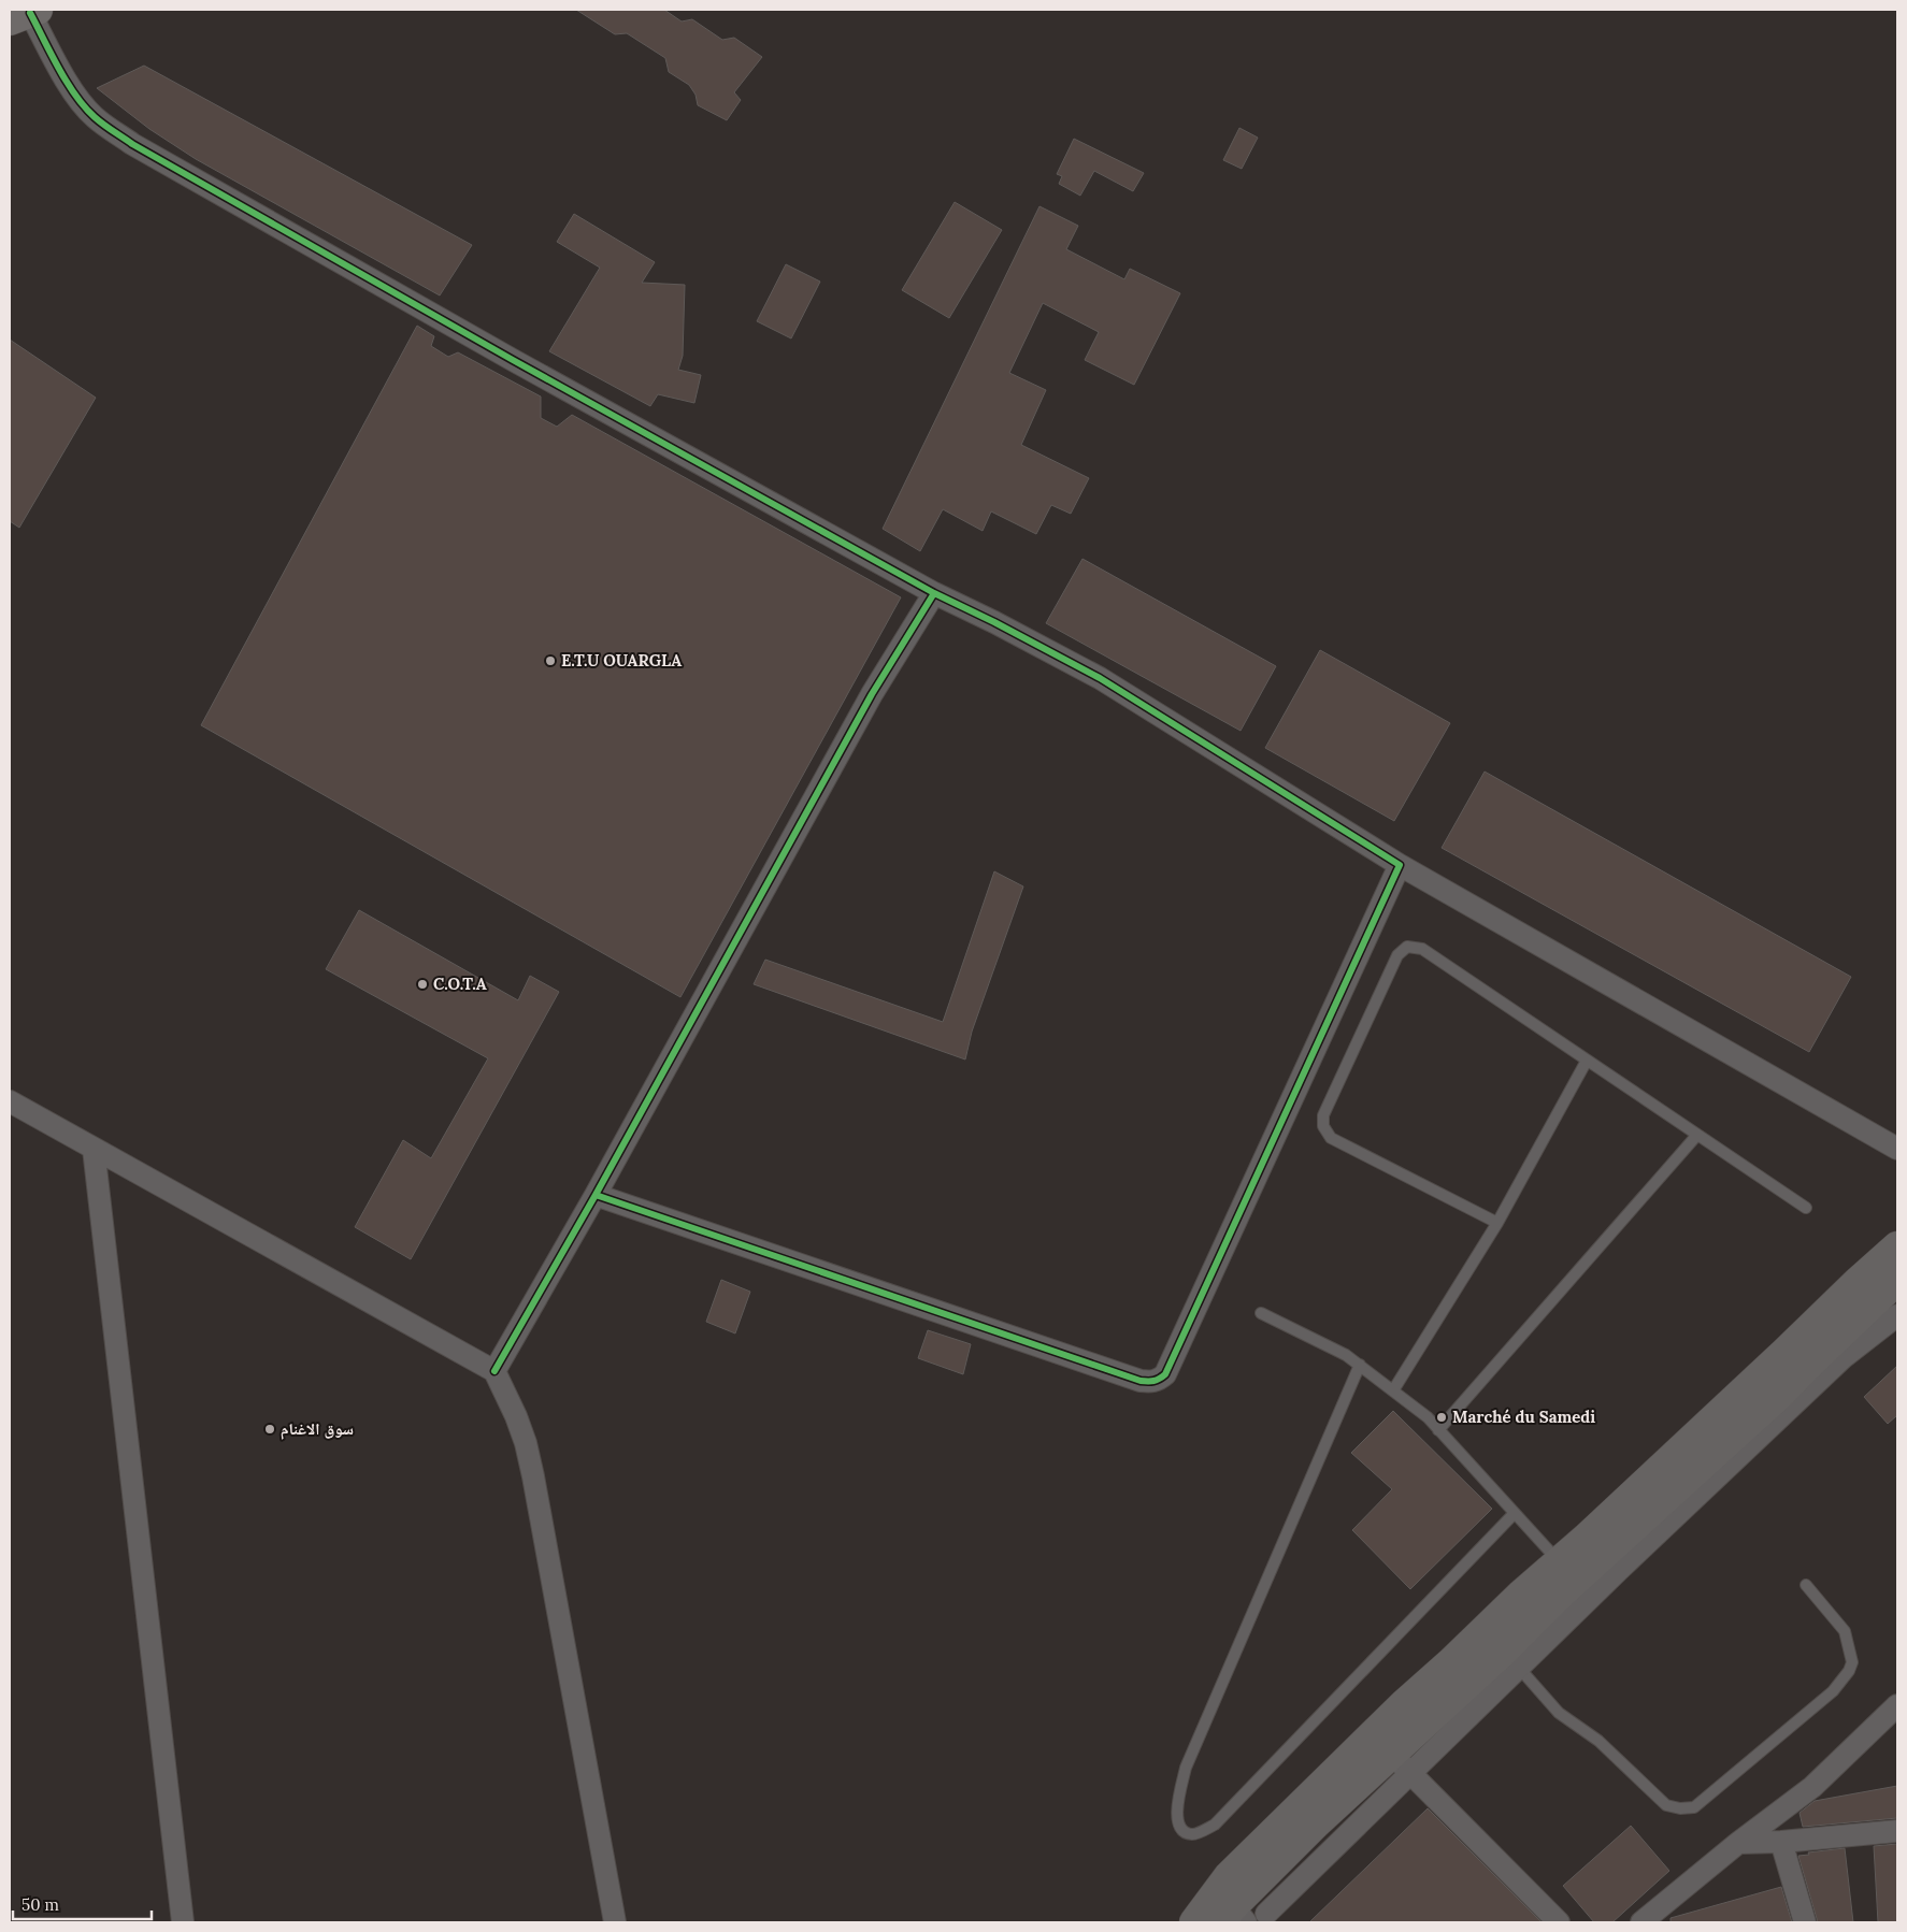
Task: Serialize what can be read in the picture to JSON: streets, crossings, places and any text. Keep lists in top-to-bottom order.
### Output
{
  "places": [
    "E.T.U OUARGLA",
    "C.O.T.A",
    "Marché du Samedi",
    "سوق الاغنام"
  ],
  "scale_bar": "50 m"
}
